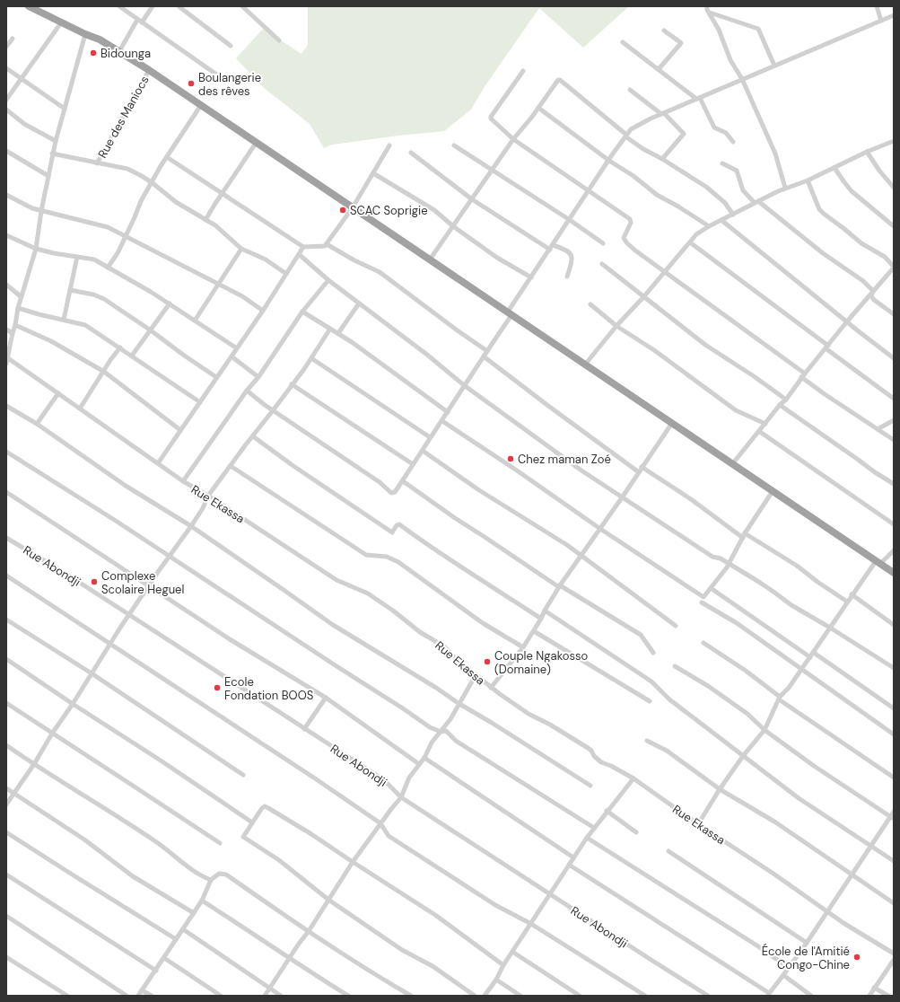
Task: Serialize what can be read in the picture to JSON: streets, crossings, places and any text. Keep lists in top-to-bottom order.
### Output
{
  "streets": {
    "street": ["Rue des Maniocs", "Rue Ekassa", "Rue Abondji"]
  },
  "places": [
    "Bidounga",
    "Boulangerie des rêves",
    "SCAC Soprigie",
    "Chez maman Zoé",
    "Complexe Scolaire Heguel",
    "Couple Ngakosso (Domaine)",
    "Ecole Fondation BOOS",
    "École de l'Amitié Congo-Chine"
  ]
}
